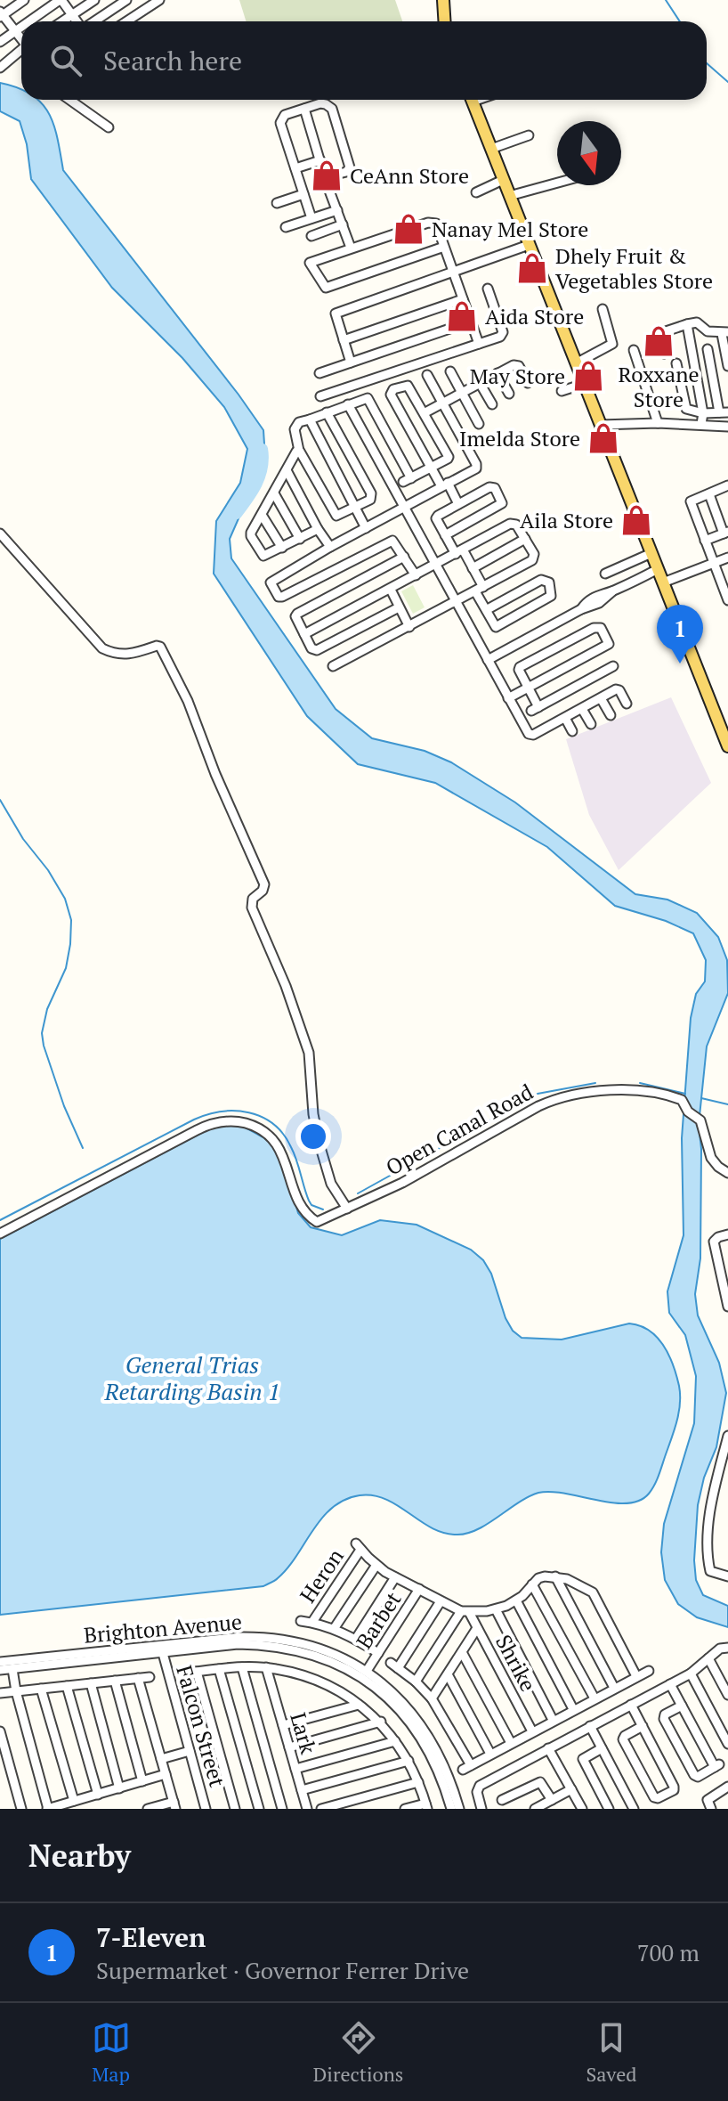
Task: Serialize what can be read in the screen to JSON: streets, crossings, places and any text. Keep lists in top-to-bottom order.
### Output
{
  "streets": {
    "street": [
      "Open Canal Road",
      "Heron",
      "Barbet",
      "Brighton Avenue",
      "Shrike",
      "Falcon Street",
      "Lark"
    ]
  },
  "crossings": [
    ["Barbet", "Brighton Avenue"],
    ["Brighton Avenue", "Falcon Street"]
  ],
  "water": ["General Trias Retarding Basin 1"],
  "places": {
    "shop": [
      "CeAnn Store",
      "Nanay Mel Store",
      "Dhely Fruit & Vegetables Store",
      "Aida Store",
      "Roxxane Store",
      "May Store",
      "Imelda Store",
      "Aila Store"
    ]
  },
  "north": "bottom",
  "page": {
    "search": "Search here",
    "pins": "1",
    "heading": "Nearby",
    "list": [
      {
        "mark": "1",
        "name": "7-Eleven",
        "note": "Supermarket · Governor Ferrer Drive",
        "value": "700 m"
      }
    ],
    "nav": ["Map", "Directions", "Saved"]
  }
}
